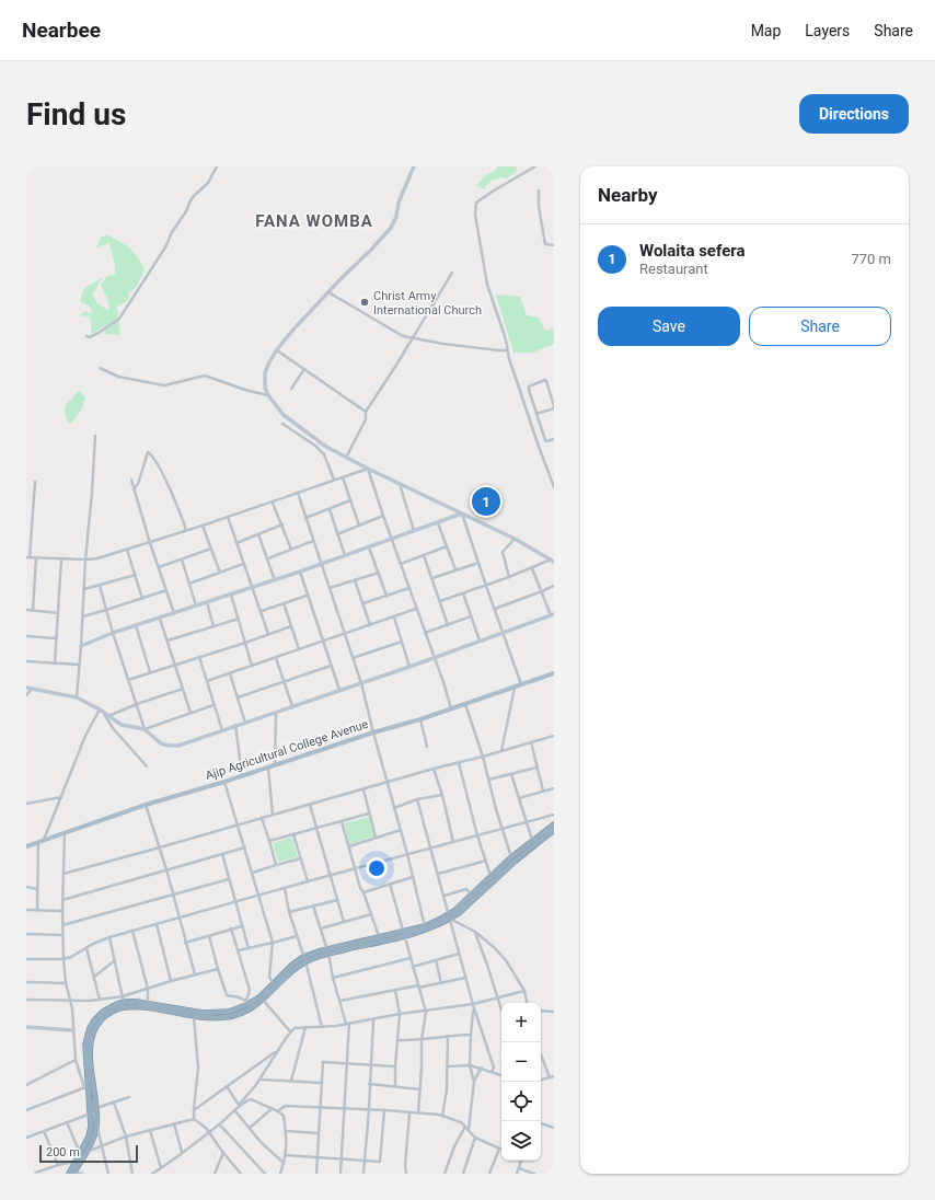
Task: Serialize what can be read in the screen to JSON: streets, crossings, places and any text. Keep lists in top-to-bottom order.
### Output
{
  "streets": {
    "main road": ["Ajip Agricultural College Avenue"]
  },
  "districts": ["FANA WOMBA"],
  "places": ["Christ Army International Church"],
  "scale_bar": "200 m",
  "page": {
    "header": "Nearbee",
    "nav": ["Map", "Layers", "Share"],
    "buttons": [
      "Directions",
      ["Save", "Share"]
    ],
    "title": "Find us",
    "heading": "Nearby",
    "list": [
      {
        "mark": "1",
        "name": "Wolaita sefera",
        "note": "Restaurant",
        "value": "770 m"
      }
    ],
    "pins": "1",
    "map_buttons": ["+", "−"],
    "scale": "200 m"
  }
}
